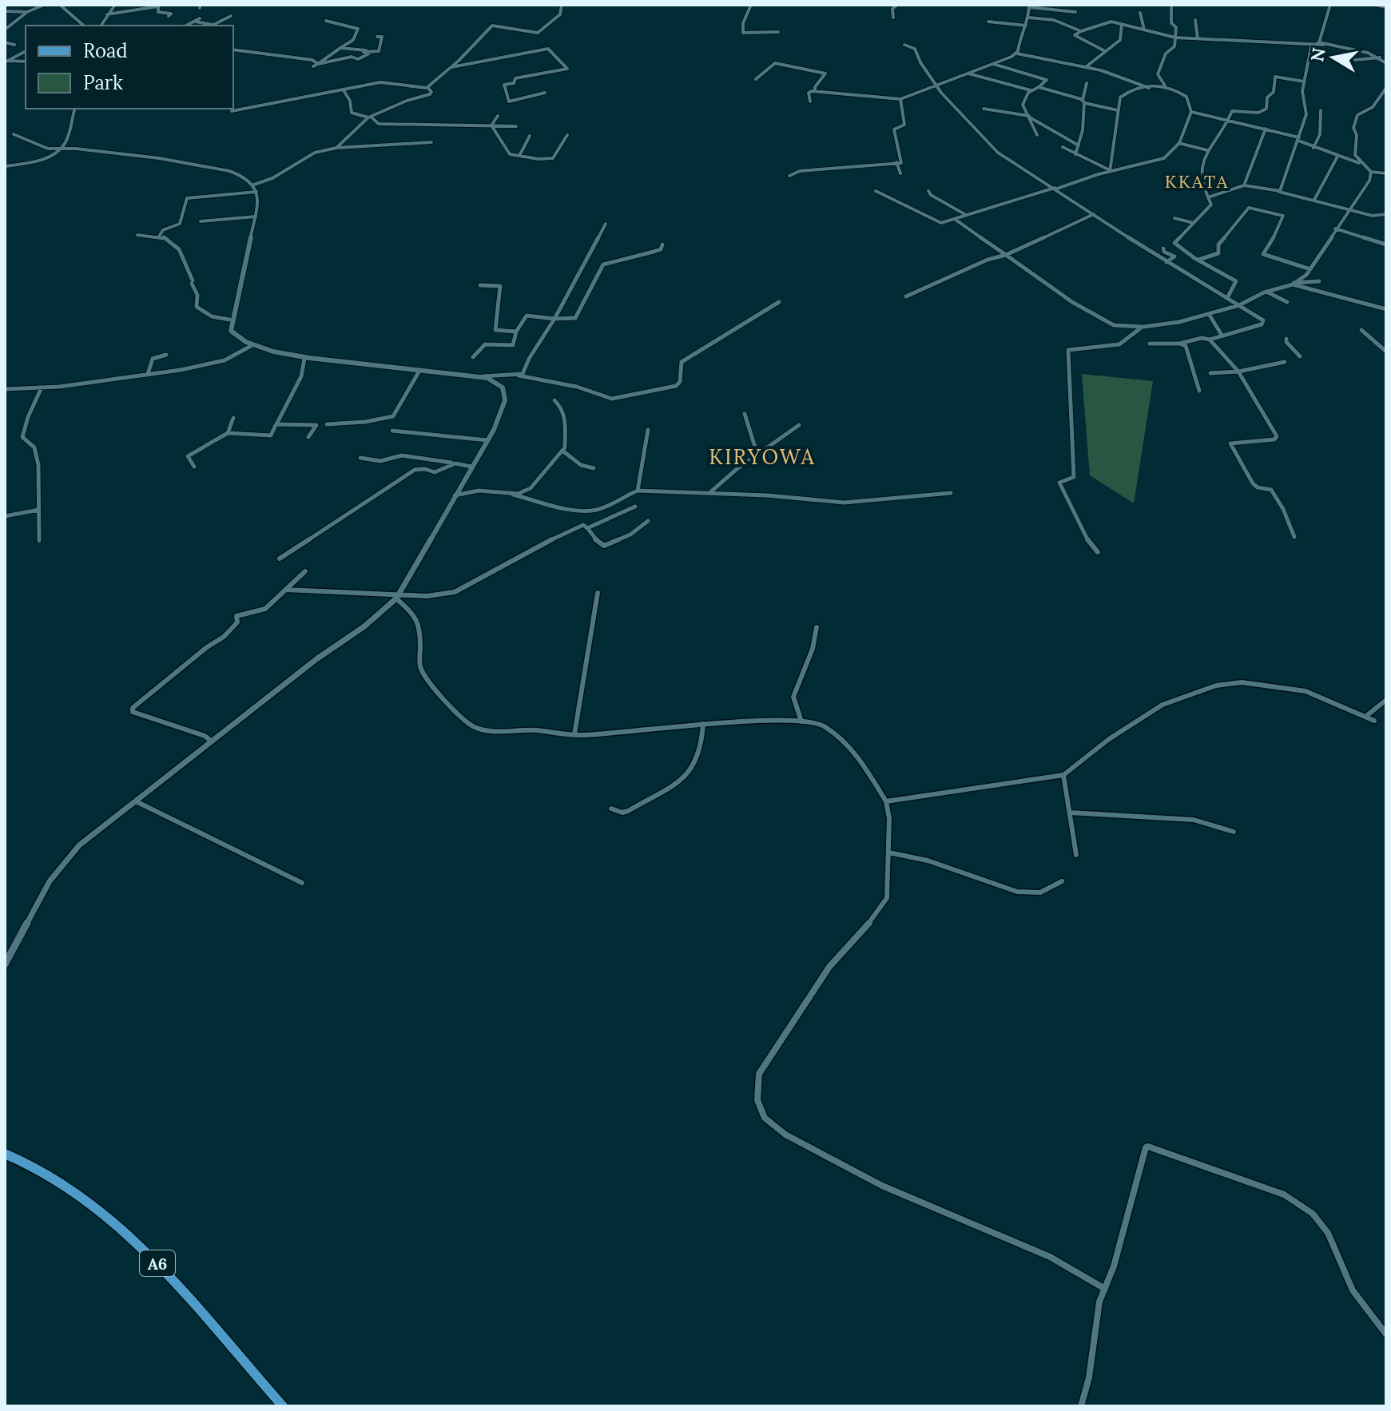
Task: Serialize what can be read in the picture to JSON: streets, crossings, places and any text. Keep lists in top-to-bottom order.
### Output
{
  "streets": {
    "main road": ["A6"]
  },
  "districts": ["KKATA", "KIRYOWA"],
  "legend": ["Road", "Park"],
  "north": "left"
}
